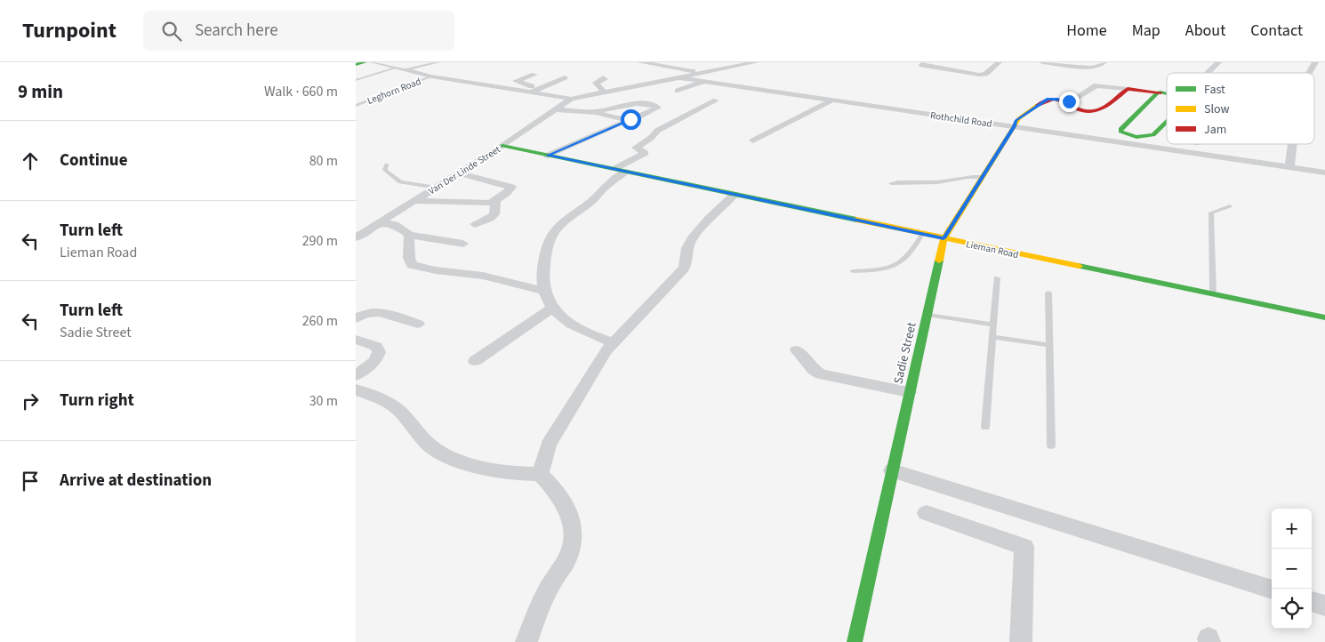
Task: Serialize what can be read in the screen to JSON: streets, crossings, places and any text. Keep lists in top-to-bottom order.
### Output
{
  "streets": {
    "street": [
      "Rothchild Road",
      "Van Der Linde Street",
      "Lieman Road",
      "Sadie Street"
    ],
    "lane": ["Leghorn Road"]
  },
  "crossings": [
    ["Leghorn Road", "Van Der Linde Street"],
    ["Rothchild Road", "Van Der Linde Street"],
    ["Rothchild Road", "Sadie Street"],
    ["Van Der Linde Street", "Lieman Road"],
    ["Lieman Road", "Sadie Street"]
  ],
  "legend": ["Fast", "Slow", "Jam"],
  "page": {
    "header": "Turnpoint",
    "search": "Search here",
    "nav": [
      "Home",
      "Map",
      "About",
      "Contact"
    ],
    "heading": ["9 min", "Walk · 660 m"],
    "list": [
      ["Continue", "80 m"],
      ["Turn left", "Lieman Road", "290 m"],
      ["Turn left", "Sadie Street", "260 m"],
      ["Turn right", "30 m"],
      "Arrive at destination"
    ],
    "map_buttons": ["+", "−"]
  }
}
